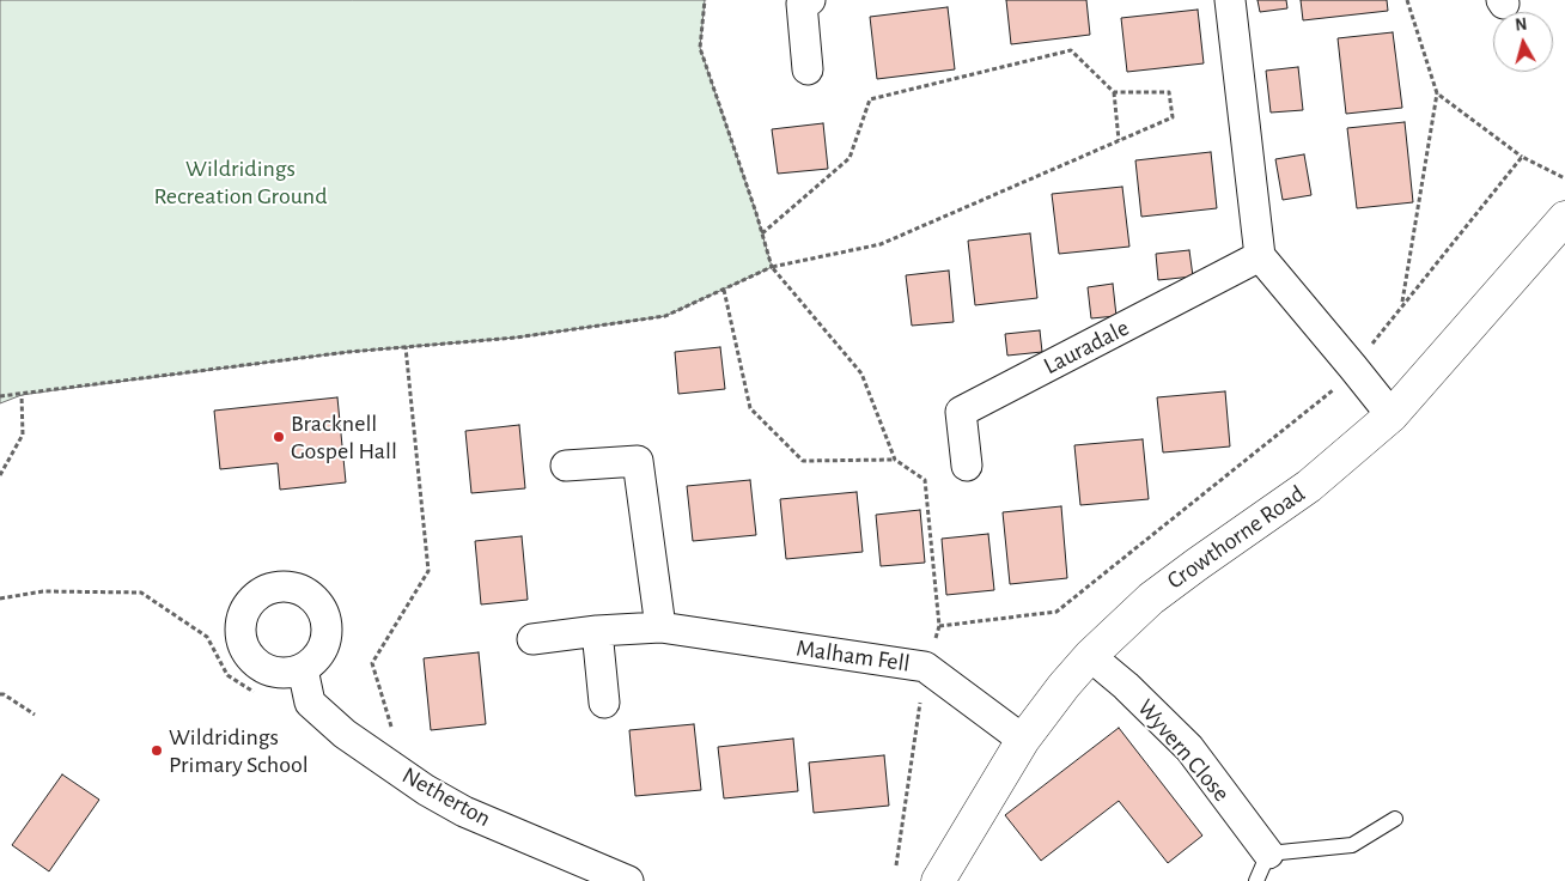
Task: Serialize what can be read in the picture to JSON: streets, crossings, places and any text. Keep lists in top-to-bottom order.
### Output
{
  "streets": {
    "street": [
      "Lauradale",
      "Crowthorne Road",
      "Malham Fell",
      "Wyvern Close",
      "Netherton"
    ]
  },
  "crossings": [
    ["Crowthorne Road", "Malham Fell"],
    ["Crowthorne Road", "Wyvern Close"]
  ],
  "parks": ["Wildridings Recreation Ground"],
  "places": ["Bracknell Gospel Hall", "Wildridings Primary School"],
  "north": "top"
}
